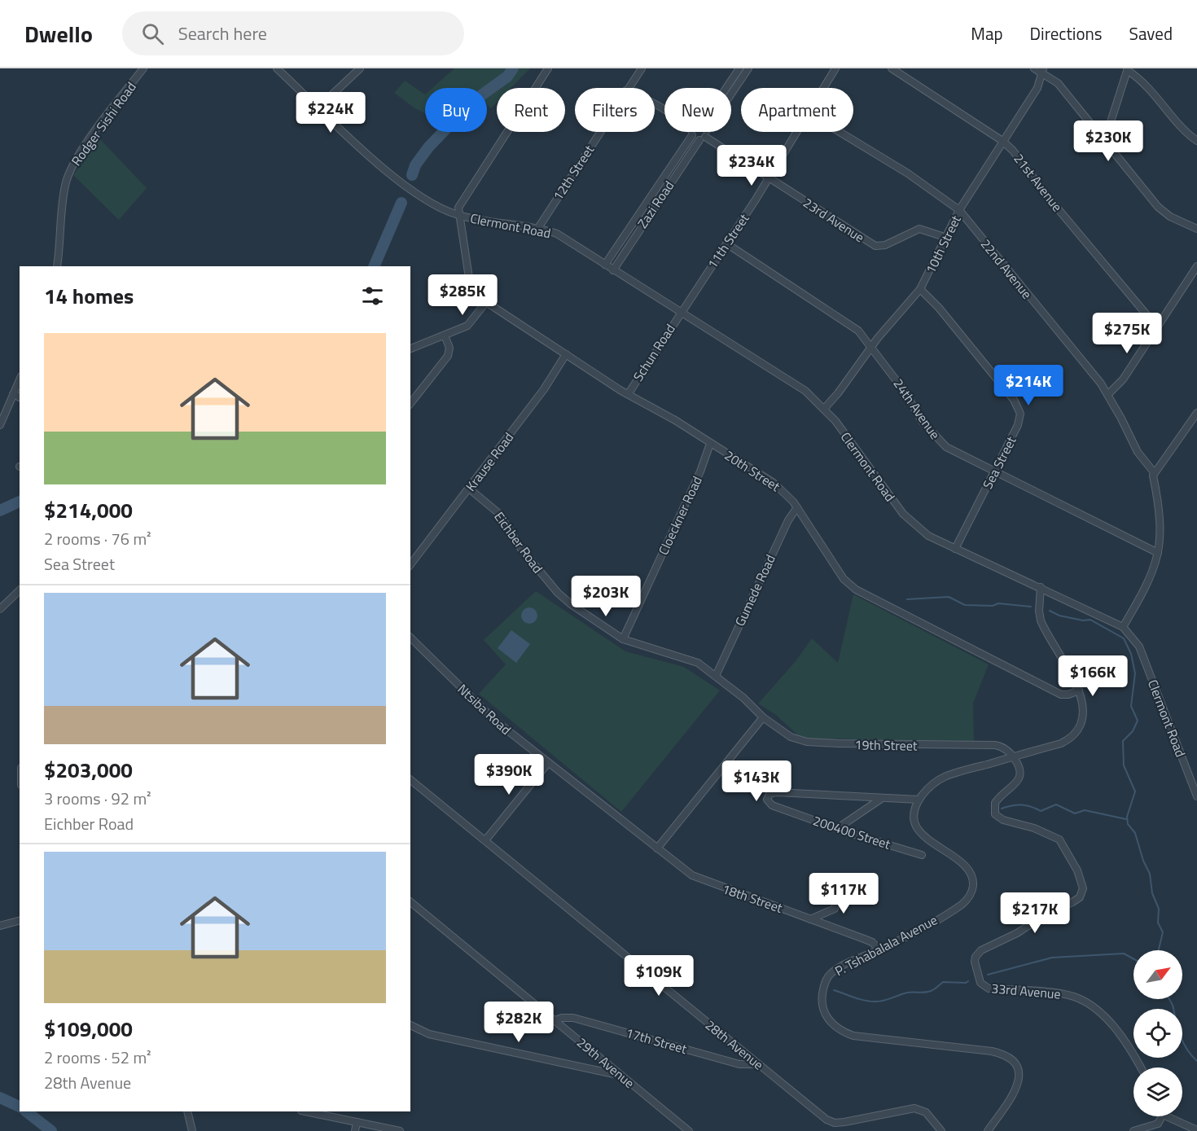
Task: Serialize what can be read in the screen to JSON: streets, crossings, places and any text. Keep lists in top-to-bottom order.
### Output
{
  "streets": {
    "street": [
      "Rodger Sishi Road",
      "12th Street",
      "21st Avenue",
      "Zazi Road",
      "23rd Avenue",
      "Clermont Road",
      "11th Street",
      "10th Street",
      "22nd Avenue",
      "Schun Road",
      "24th Avenue",
      "Krause Road",
      "Sea Street",
      "20th Street",
      "Cloeckner Road",
      "Eichber Road",
      "Gumede Road",
      "Ntsiba Road",
      "19th Street",
      "200400 Street",
      "18th Street",
      "P. Tshabalala Avenue",
      "33rd Avenue",
      "17th Street",
      "28th Avenue",
      "29th Avenue"
    ]
  },
  "crossings": [
    ["12th Street", "Clermont Road"],
    ["21st Avenue", "10th Street"],
    ["Zazi Road", "23rd Avenue"],
    ["Zazi Road", "Clermont Road"],
    ["23rd Avenue", "11th Street"],
    ["23rd Avenue", "10th Street"],
    ["Clermont Road", "11th Street"],
    ["Clermont Road", "10th Street"],
    ["Clermont Road", "Schun Road"],
    ["Clermont Road", "Sea Street"],
    ["Clermont Road", "20th Street"],
    ["11th Street", "Schun Road"],
    ["11th Street", "24th Avenue"],
    ["10th Street", "22nd Avenue"],
    ["10th Street", "24th Avenue"],
    ["10th Street", "Sea Street"],
    ["Schun Road", "20th Street"],
    ["24th Avenue", "Sea Street"],
    ["Krause Road", "20th Street"],
    ["Krause Road", "Eichber Road"],
    ["20th Street", "Cloeckner Road"],
    ["20th Street", "Gumede Road"],
    ["Cloeckner Road", "Eichber Road"],
    ["Eichber Road", "Gumede Road"],
    ["Eichber Road", "19th Street"],
    ["Ntsiba Road", "18th Street"],
    ["19th Street", "33rd Avenue"],
    ["200400 Street", "P. Tshabalala Avenue"],
    ["18th Street", "P. Tshabalala Avenue"],
    ["17th Street", "28th Avenue"],
    ["17th Street", "29th Avenue"]
  ],
  "north": "top right",
  "page": {
    "header": "Dwello",
    "search": "Search here",
    "nav": ["Map", "Directions", "Saved"],
    "chip": [
      "Buy",
      "Rent",
      "Filters",
      "New",
      "Apartment"
    ],
    "price": [
      "$224K",
      "$230K",
      "$234K",
      "$285K",
      "$275K",
      "$214K",
      "$203K",
      "$166K",
      "$390K",
      "$143K",
      "$117K",
      "$217K",
      "$109K",
      "$282K"
    ],
    "heading": "14 homes",
    "list": [
      {
        "name": "$214,000",
        "note": "2 rooms · 76 m² · Sea Street"
      },
      {
        "name": "$203,000",
        "note": "3 rooms · 92 m² · Eichber Road"
      },
      {
        "name": "$109,000",
        "note": "2 rooms · 52 m² · 28th Avenue"
      }
    ]
  }
}
